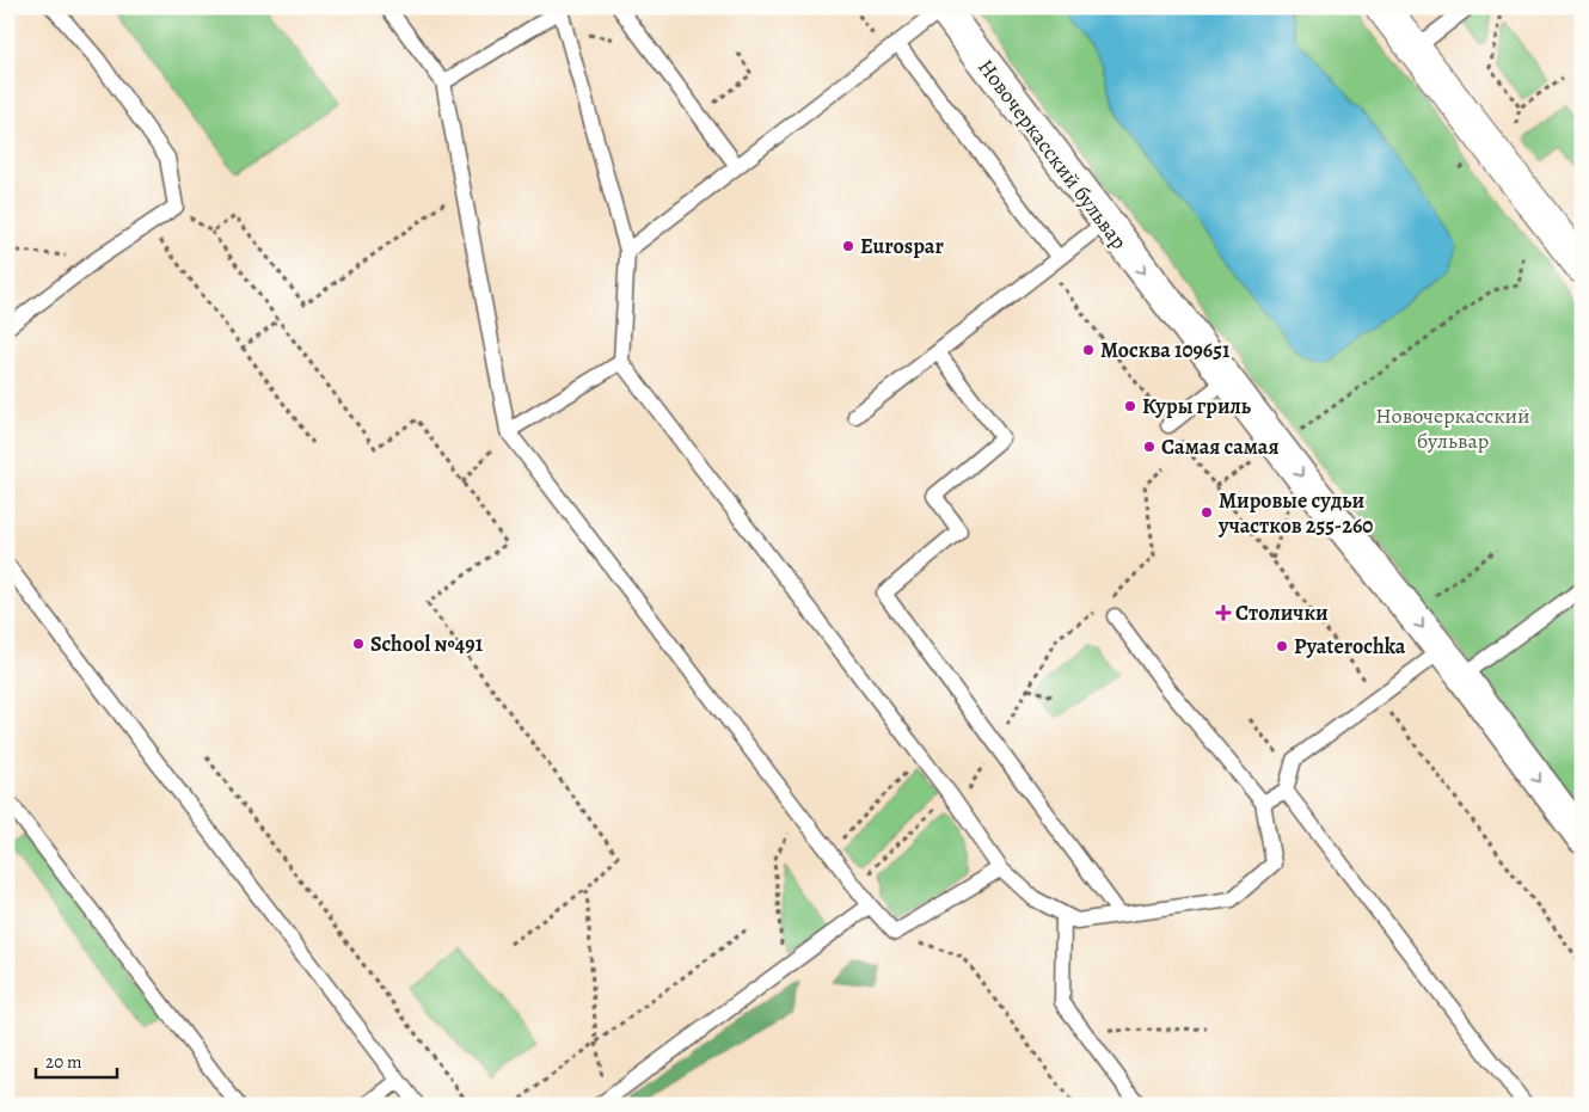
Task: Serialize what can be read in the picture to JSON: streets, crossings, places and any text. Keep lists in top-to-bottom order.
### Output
{
  "streets": {
    "street": ["Новочеркасский бульвар"]
  },
  "one_way": ["Новочеркасский бульвар"],
  "parks": ["Новочеркасский бульвар"],
  "places": {
    "other": [
      "Eurospar",
      "Москва 109651",
      "Куры гриль",
      "Самая самая",
      "Мировые судьи участков 255-260",
      "School №491",
      "Pyaterochka"
    ],
    "health": ["Столички"]
  },
  "scale_bar": "20 m"
}
